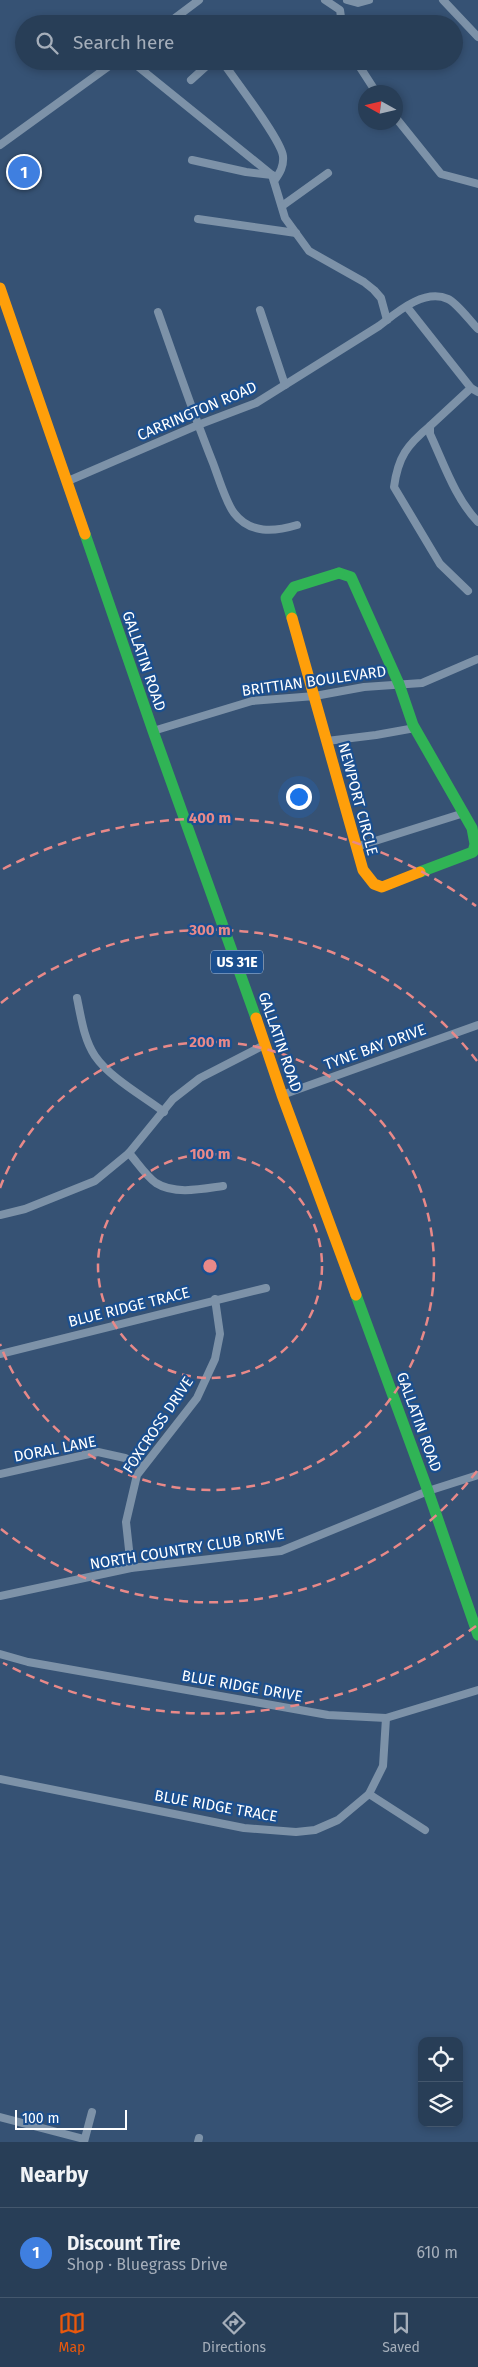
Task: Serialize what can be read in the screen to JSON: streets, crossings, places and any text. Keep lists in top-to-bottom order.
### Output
{
  "streets": {
    "main road": ["GALLATIN ROAD", "NEWPORT CIRCLE", "US 31E"],
    "street": [
      "CARRINGTON ROAD",
      "BRITTIAN BOULEVARD",
      "TYNE BAY DRIVE",
      "BLUE RIDGE TRACE",
      "FOXCROSS DRIVE",
      "DORAL LANE",
      "NORTH COUNTRY CLUB DRIVE",
      "BLUE RIDGE DRIVE"
    ]
  },
  "crossings": [
    ["CARRINGTON ROAD", "GALLATIN ROAD"],
    ["GALLATIN ROAD", "BRITTIAN BOULEVARD"],
    ["GALLATIN ROAD", "TYNE BAY DRIVE"],
    ["GALLATIN ROAD", "NORTH COUNTRY CLUB DRIVE"],
    ["BRITTIAN BOULEVARD", "NEWPORT CIRCLE"],
    ["BLUE RIDGE TRACE", "FOXCROSS DRIVE"],
    ["BLUE RIDGE TRACE", "BLUE RIDGE DRIVE"],
    ["FOXCROSS DRIVE", "DORAL LANE"],
    ["FOXCROSS DRIVE", "NORTH COUNTRY CLUB DRIVE"]
  ],
  "scale_bar": "100 m",
  "north": "left",
  "page": {
    "search": "Search here",
    "pins": "1",
    "scale": "100 m",
    "heading": "Nearby",
    "list": [
      {
        "mark": "1",
        "name": "Discount Tire",
        "note": "Shop · Bluegrass Drive",
        "value": "610 m"
      }
    ],
    "nav": ["Map", "Directions", "Saved"]
  },
  "rings": [
    "400 m",
    "300 m",
    "200 m",
    "100 m"
  ]
}
